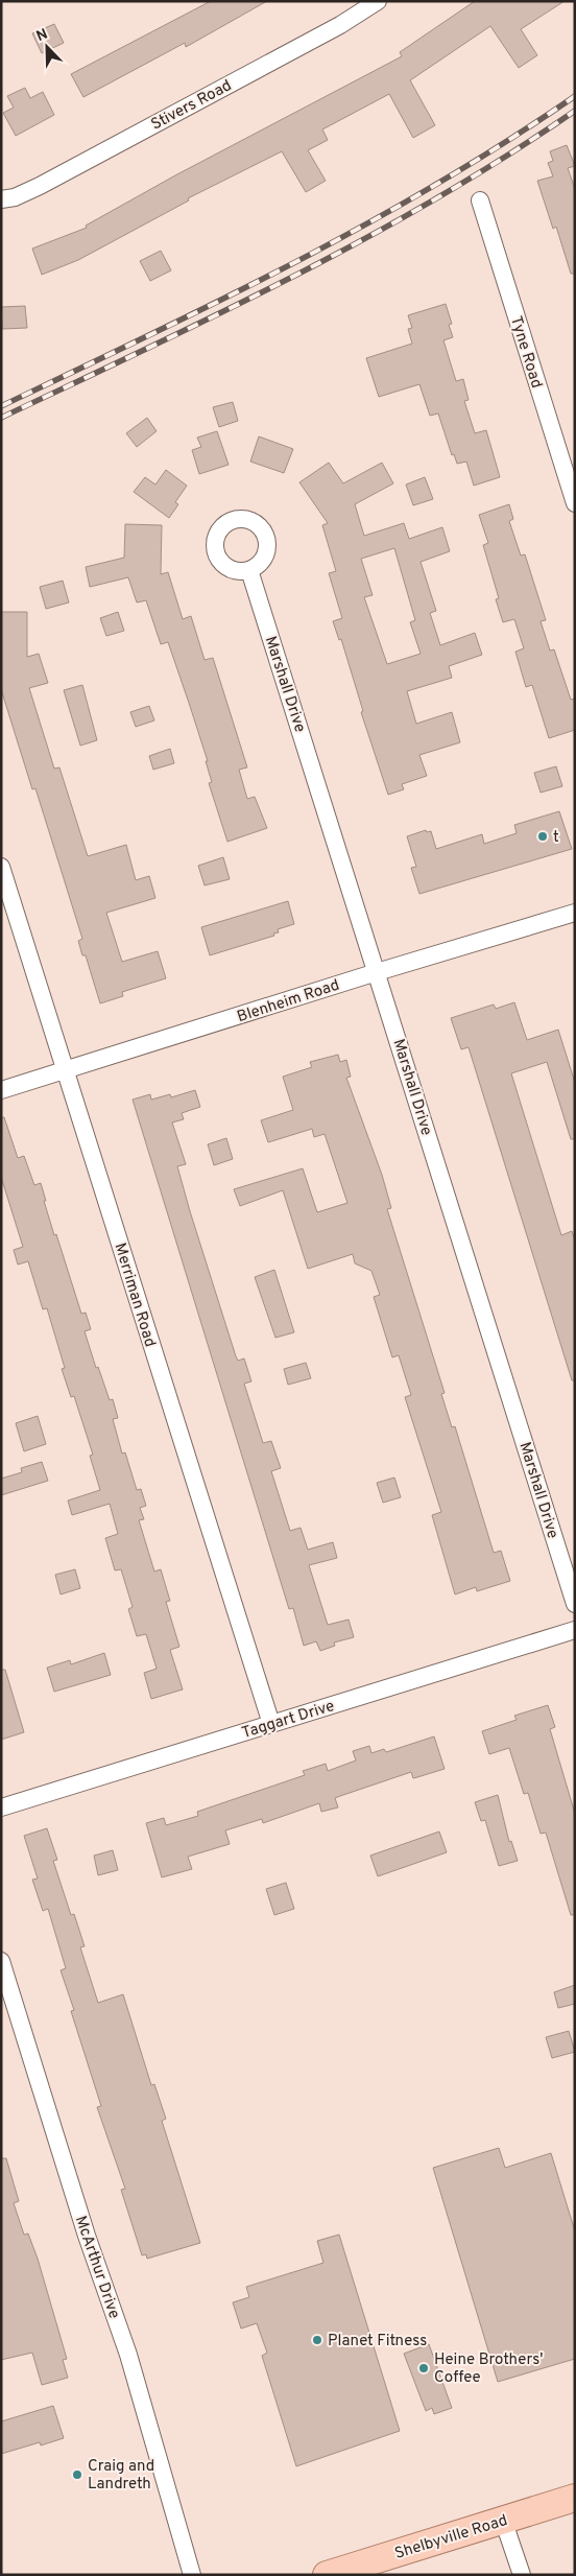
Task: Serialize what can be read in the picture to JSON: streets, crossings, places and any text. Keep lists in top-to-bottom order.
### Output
{
  "streets": {
    "main road": ["Shelbyville Road"],
    "street": [
      "Stivers Road",
      "Tyne Road",
      "Marshall Drive",
      "Blenheim Road",
      "Merriman Road",
      "Taggart Drive",
      "McArthur Drive"
    ]
  },
  "crossings": [
    ["Marshall Drive", "Blenheim Road"],
    ["Blenheim Road", "Merriman Road"],
    ["Merriman Road", "Taggart Drive"]
  ],
  "places": [
    "t",
    "Planet Fitness",
    "Heine Brothers' Coffee",
    "Craig and Landreth"
  ],
  "north": "top left"
}
